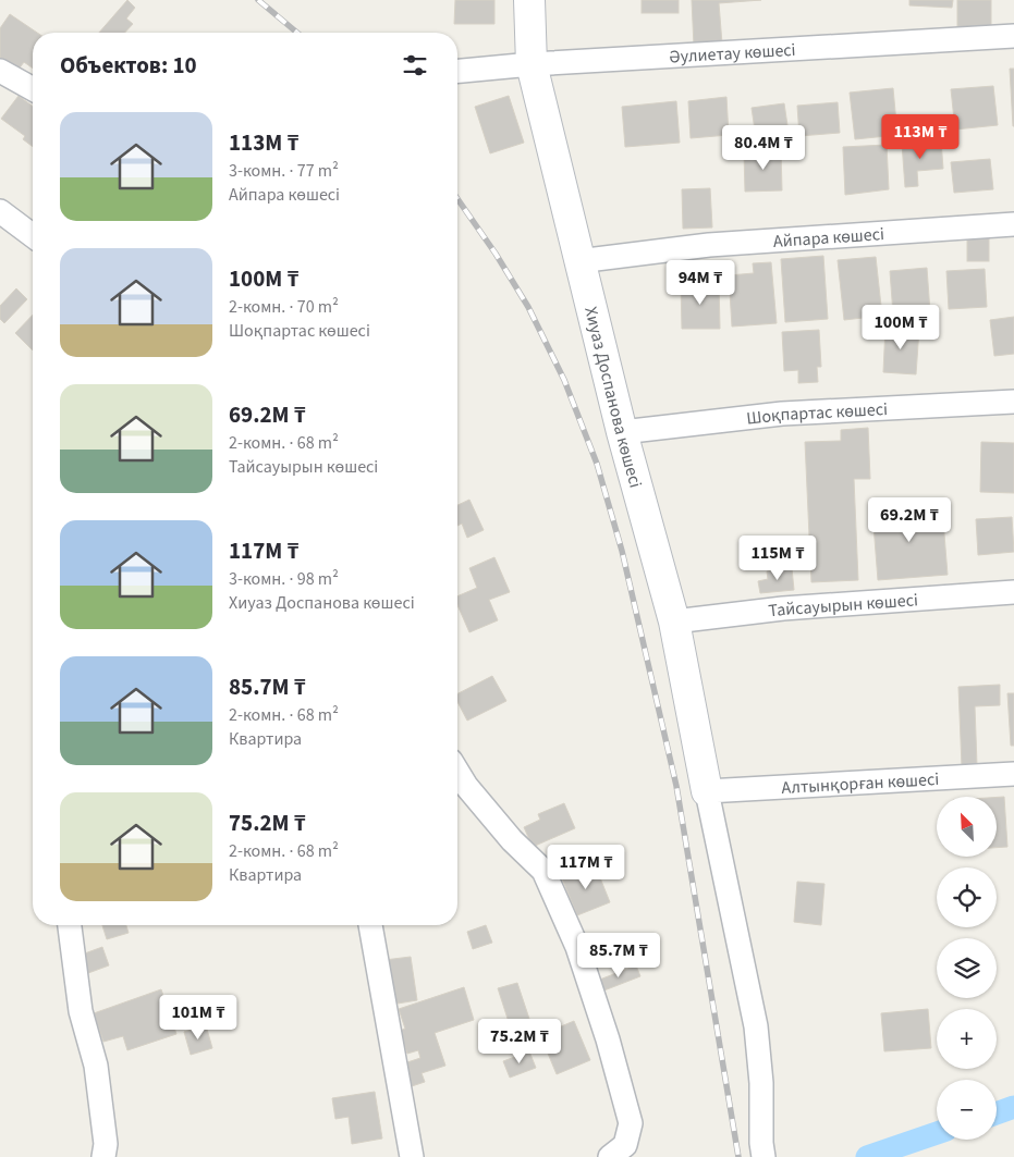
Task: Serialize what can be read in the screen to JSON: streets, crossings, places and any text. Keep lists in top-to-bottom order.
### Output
{
  "streets": {
    "street": [
      "Әулиетау көшесі",
      "Айпара көшесі",
      "Хиуаз Доспанова көшесі",
      "Шоқпартас көшесі",
      "Тайсауырын көшесі",
      "Алтынқорған көшесі"
    ]
  },
  "crossings": [
    ["Әулиетау көшесі", "Хиуаз Доспанова көшесі"],
    ["Айпара көшесі", "Хиуаз Доспанова көшесі"],
    ["Хиуаз Доспанова көшесі", "Шоқпартас көшесі"],
    ["Хиуаз Доспанова көшесі", "Тайсауырын көшесі"],
    ["Хиуаз Доспанова көшесі", "Алтынқорған көшесі"]
  ],
  "north": "top left",
  "page": {
    "heading": "Объектов: 10",
    "list": [
      {
        "name": "113M ₸",
        "note": "3-комн. · 77 m² · Айпара көшесі"
      },
      {
        "name": "100M ₸",
        "note": "2-комн. · 70 m² · Шоқпартас көшесі"
      },
      {
        "name": "69.2M ₸",
        "note": "2-комн. · 68 m² · Тайсауырын көшесі"
      },
      {
        "name": "117M ₸",
        "note": "3-комн. · 98 m² · Хиуаз Доспанова көшесі"
      },
      {
        "name": "85.7M ₸",
        "note": "2-комн. · 68 m² · Квартира"
      },
      {
        "name": "75.2M ₸",
        "note": "2-комн. · 68 m² · Квартира"
      }
    ],
    "price": [
      "113M ₸",
      "80.4M ₸",
      "94M ₸",
      "100M ₸",
      "69.2M ₸",
      "115M ₸",
      "117M ₸",
      "85.7M ₸",
      "101M ₸",
      "75.2M ₸"
    ],
    "map_buttons": ["+", "−"]
  }
}
